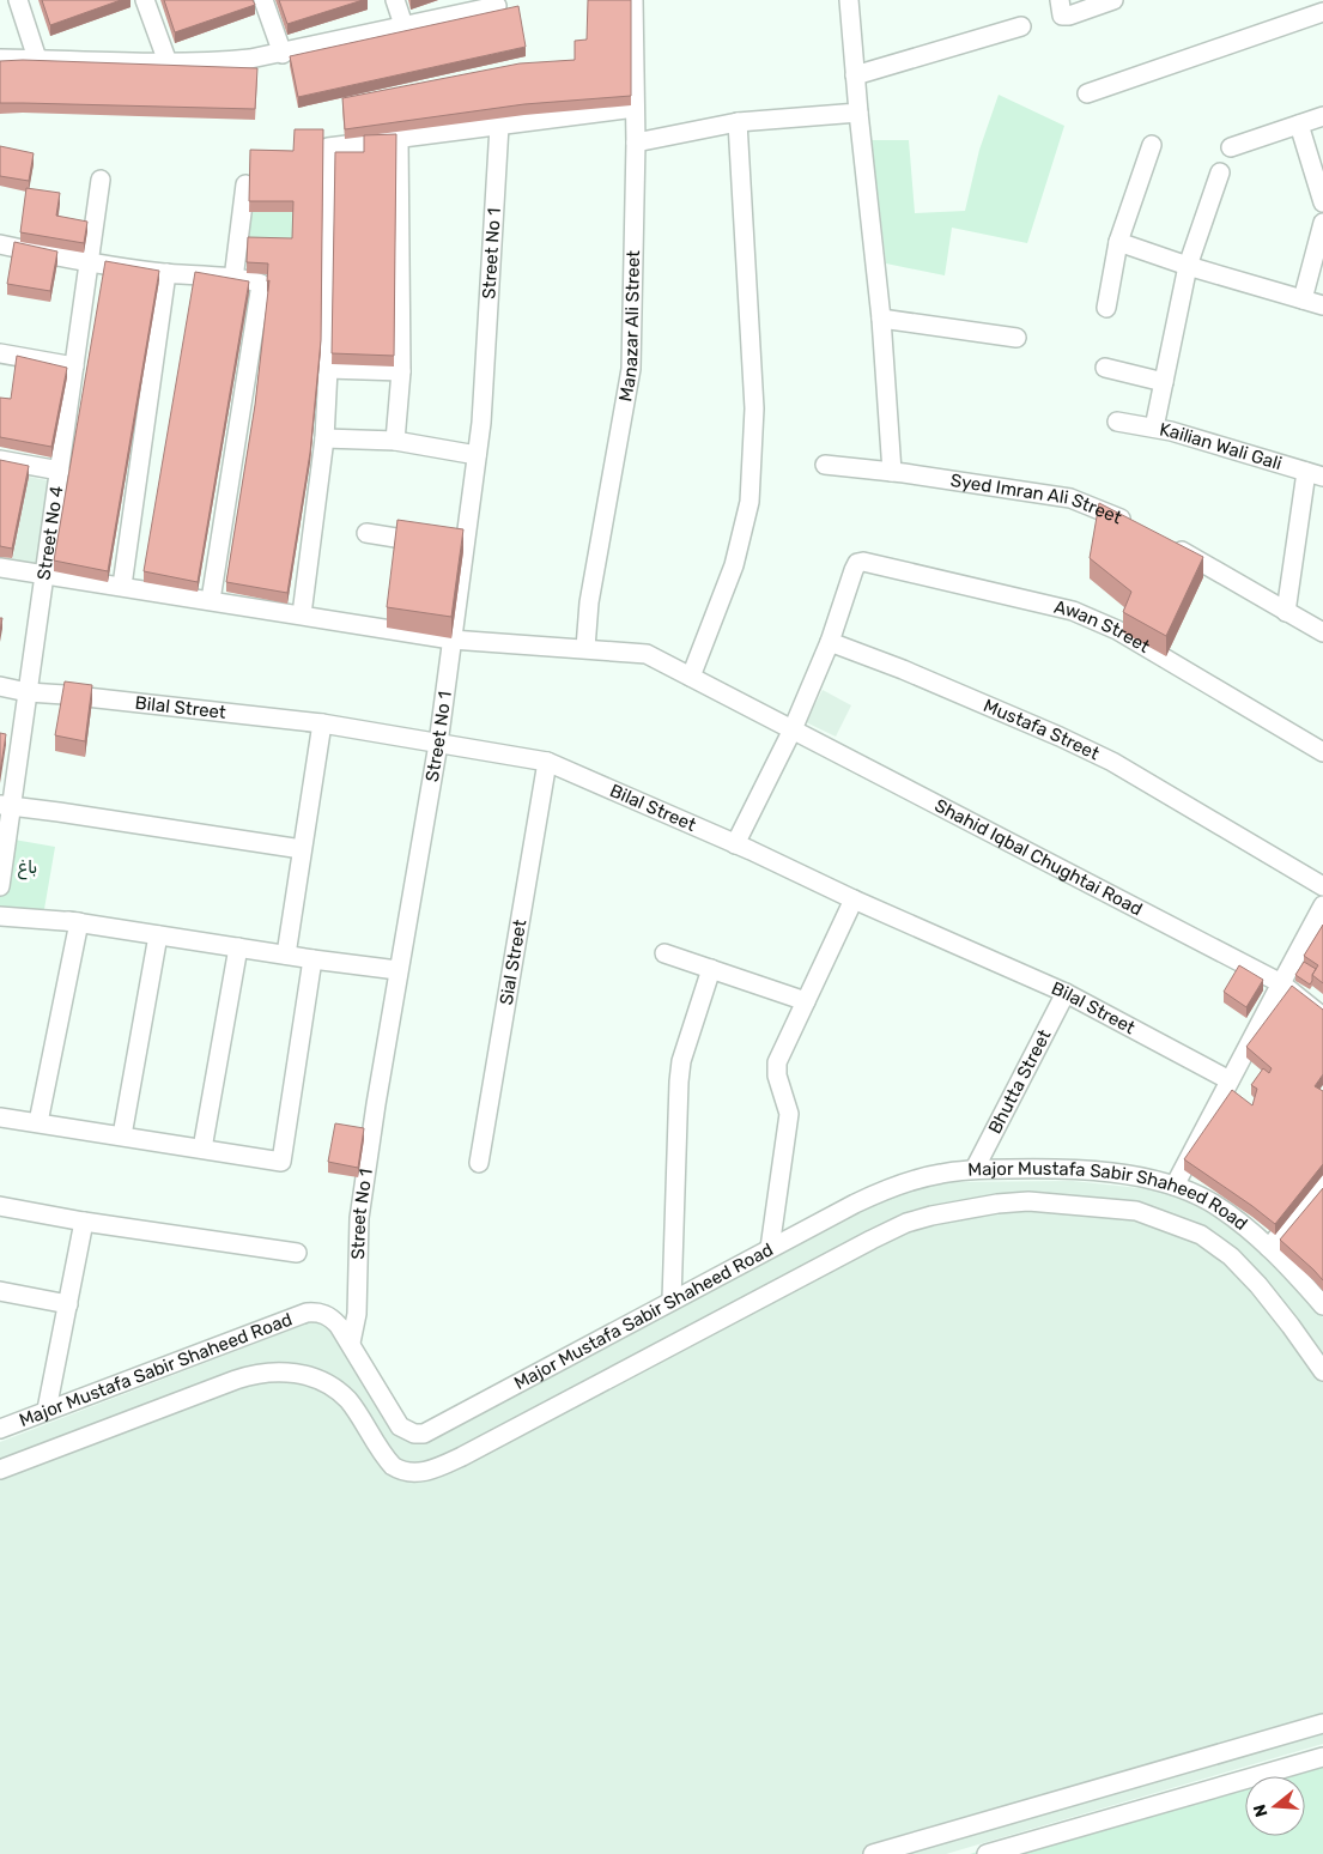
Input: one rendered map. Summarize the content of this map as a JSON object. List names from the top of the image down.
{
  "streets": {
    "street": [
      "Street No 1",
      "Manazar Ali Street",
      "Kailian Wali Gali",
      "Syed Imran Ali Street",
      "Street No 4",
      "Awan Street",
      "Bilal Street",
      "Mustafa Street",
      "Shahid Iqbal Chughtai Road",
      "Sial Street",
      "Bhutta Street",
      "Major Mustafa Sabir Shaheed Road"
    ]
  },
  "crossings": [
    ["Street No 1", "Bilal Street"],
    ["Street No 1", "Shahid Iqbal Chughtai Road"],
    ["Street No 1", "Major Mustafa Sabir Shaheed Road"],
    ["Manazar Ali Street", "Shahid Iqbal Chughtai Road"],
    ["Street No 4", "Bilal Street"],
    ["Street No 4", "Shahid Iqbal Chughtai Road"],
    ["Awan Street", "Mustafa Street"],
    ["Bilal Street", "Sial Street"],
    ["Bilal Street", "Bhutta Street"],
    ["Bhutta Street", "Major Mustafa Sabir Shaheed Road"]
  ],
  "parks": ["باغ"],
  "north": "left"
}
